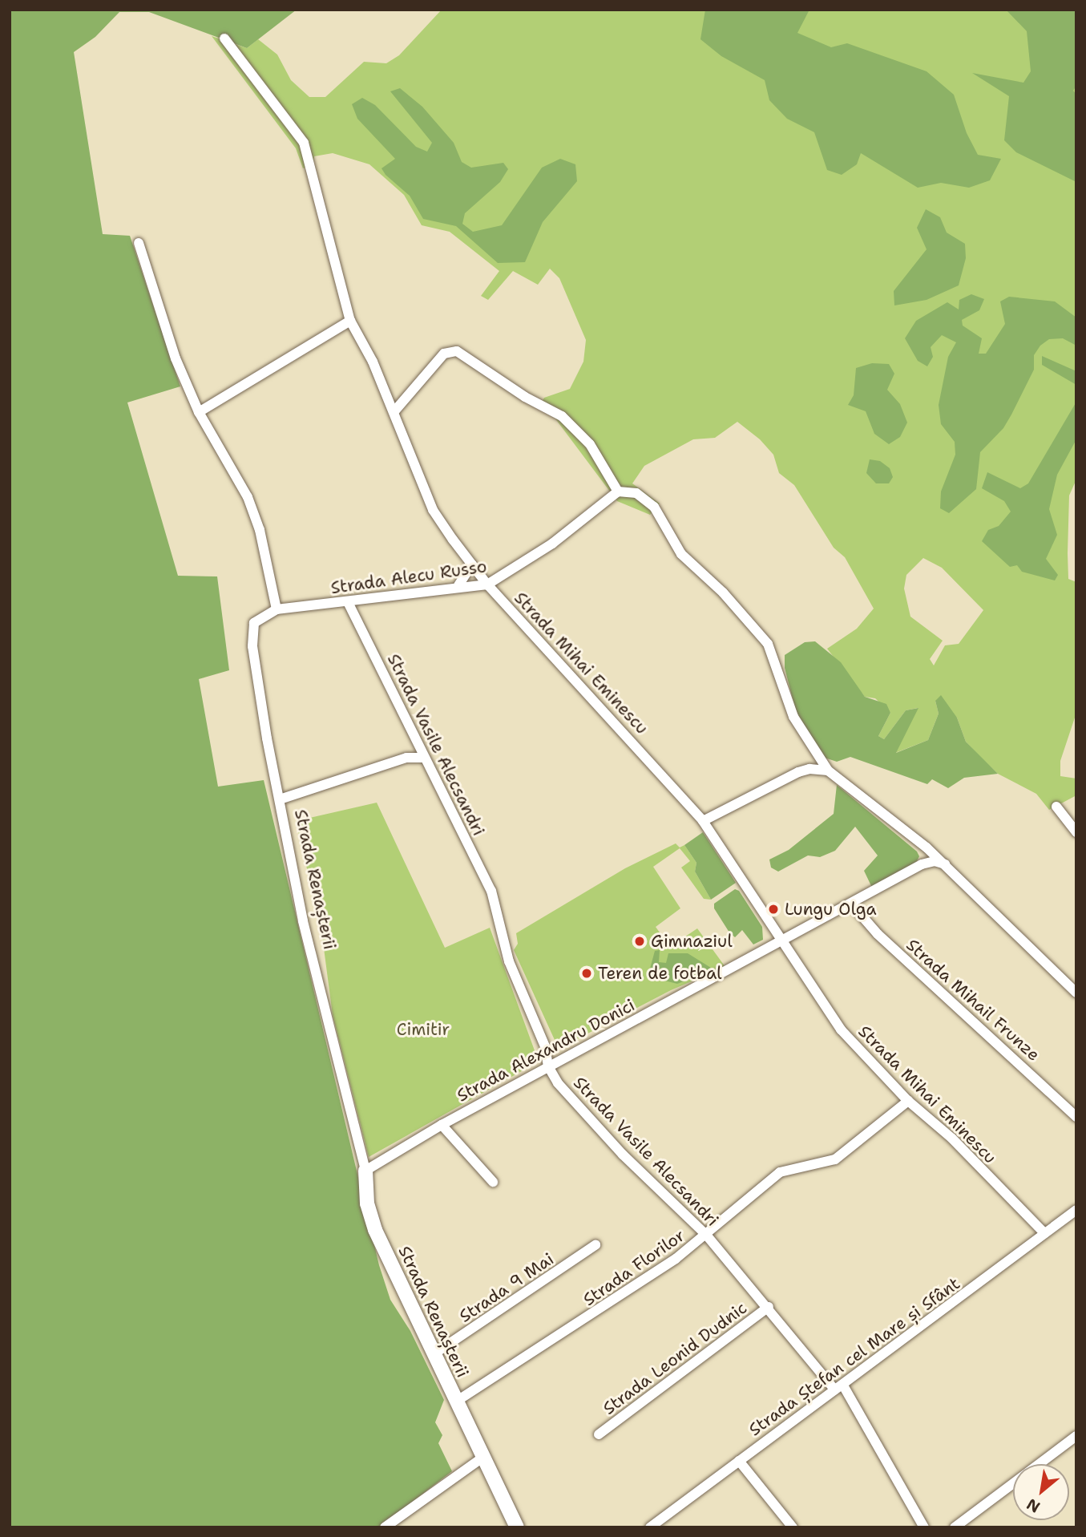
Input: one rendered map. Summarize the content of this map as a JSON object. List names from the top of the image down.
{
  "streets": {
    "street": [
      "Strada Alecu Russo",
      "Strada Mihai Eminescu",
      "Strada Vasile Alecsandri",
      "Strada Renașterii",
      "Strada Mihail Frunze",
      "Strada Alexandru Donici",
      "Strada Florilor",
      "Strada 9 Mai",
      "Strada Ștefan cel Mare și Sfânt",
      "Strada Leonid Dudnic"
    ]
  },
  "crossings": [
    ["Strada Alecu Russo", "Strada Mihai Eminescu"],
    ["Strada Alecu Russo", "Strada Vasile Alecsandri"],
    ["Strada Alecu Russo", "Strada Renașterii"],
    ["Strada Mihai Eminescu", "Strada Alexandru Donici"],
    ["Strada Mihai Eminescu", "Strada Florilor"],
    ["Strada Mihai Eminescu", "Strada Ștefan cel Mare și Sfânt"],
    ["Strada Vasile Alecsandri", "Strada Alexandru Donici"],
    ["Strada Vasile Alecsandri", "Strada Florilor"],
    ["Strada Vasile Alecsandri", "Strada Ștefan cel Mare și Sfânt"],
    ["Strada Vasile Alecsandri", "Strada Leonid Dudnic"],
    ["Strada Renașterii", "Strada Alexandru Donici"],
    ["Strada Renașterii", "Strada Florilor"],
    ["Strada Renașterii", "Strada 9 Mai"],
    ["Strada Mihail Frunze", "Strada Alexandru Donici"]
  ],
  "parks": ["Cimitir"],
  "places": ["Lungu Olga", "Gimnaziul", "Teren de fotbal"],
  "north": "bottom left"
}
